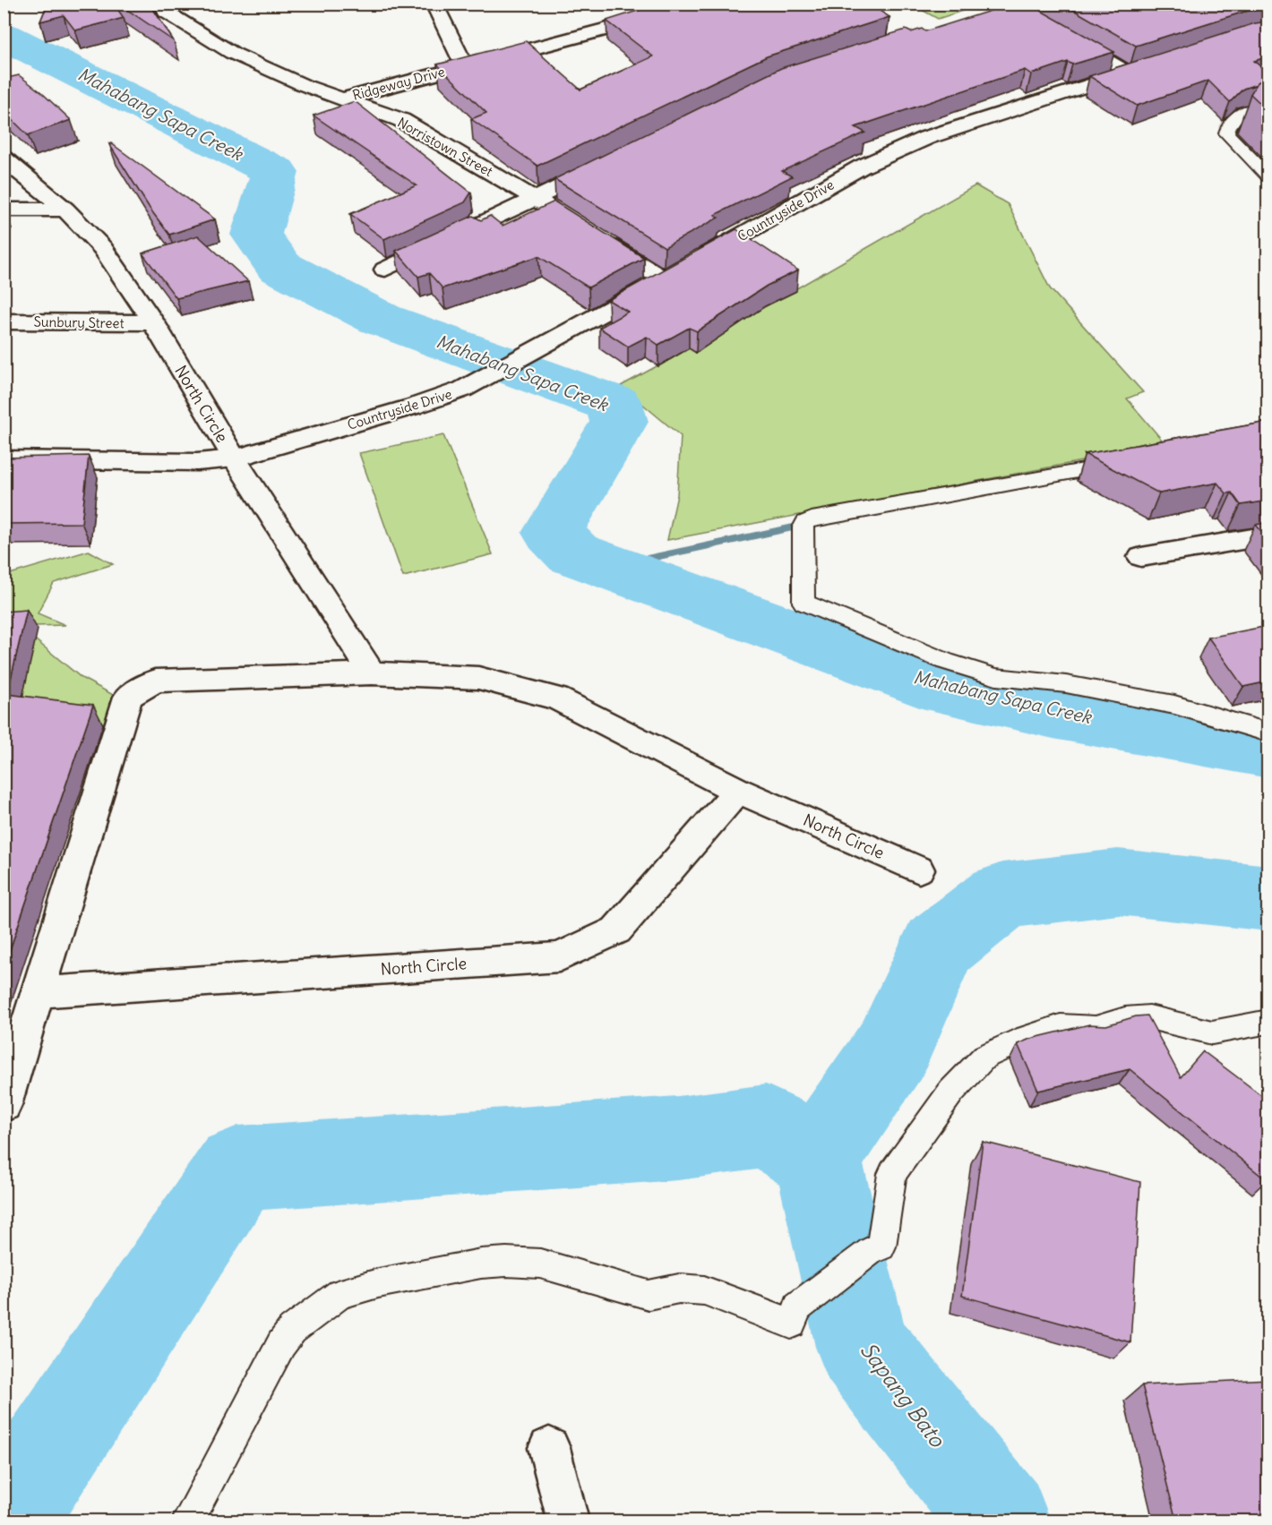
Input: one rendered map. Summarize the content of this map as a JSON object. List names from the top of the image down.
{
  "streets": {
    "street": [
      "Ridgeway Drive",
      "Norristown Street",
      "Countryside Drive",
      "Sunbury Street",
      "North Circle"
    ]
  },
  "crossings": [
    ["Ridgeway Drive", "Norristown Street"],
    ["Countryside Drive", "North Circle"],
    ["Sunbury Street", "North Circle"]
  ],
  "water": ["Mahabang Sapa Creek", "Sapang Bato"]
}
